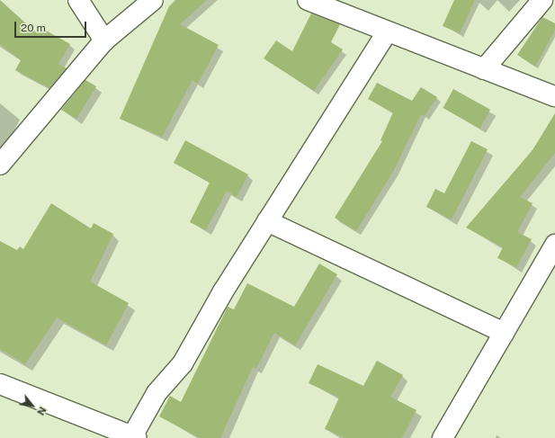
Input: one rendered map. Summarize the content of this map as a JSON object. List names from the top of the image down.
{
  "scale_bar": "20 m",
  "north": "bottom right"
}
